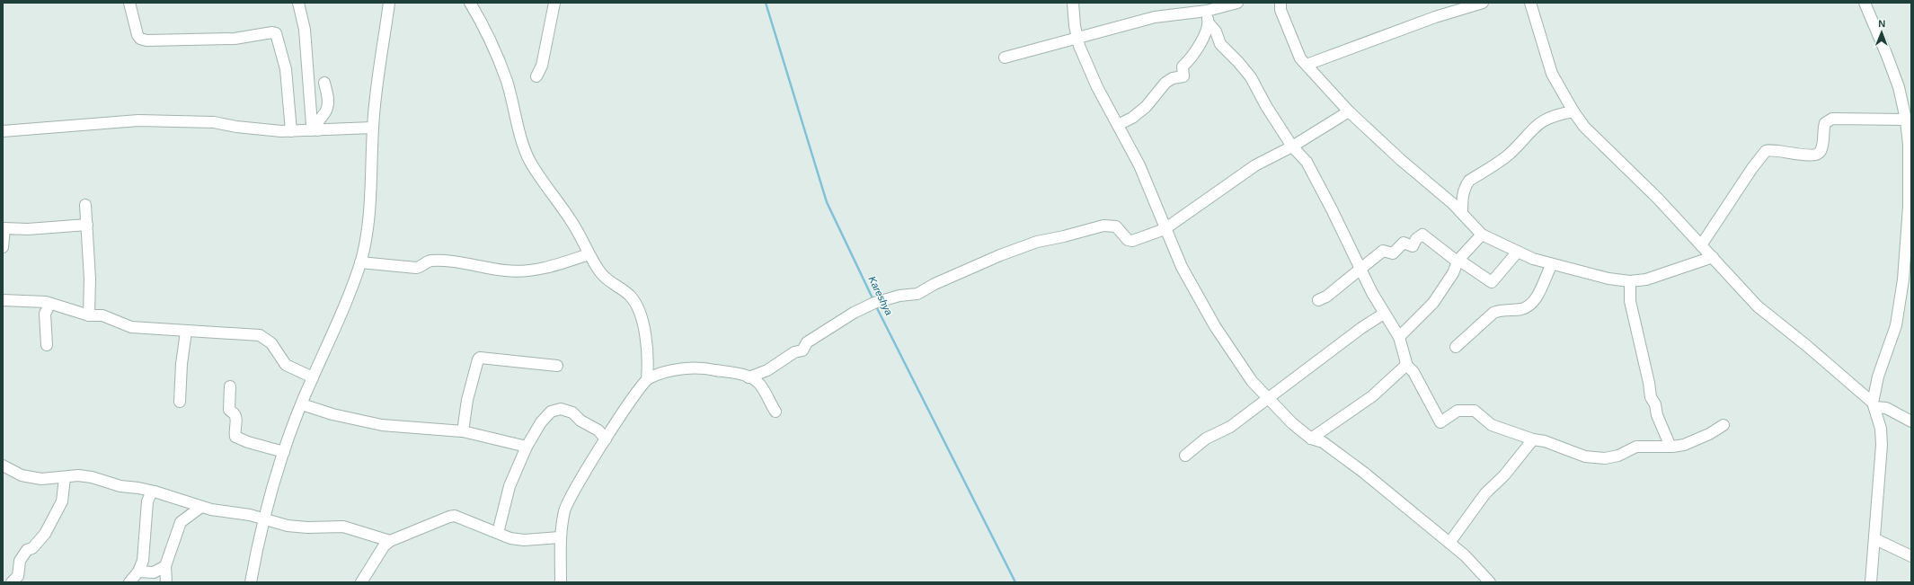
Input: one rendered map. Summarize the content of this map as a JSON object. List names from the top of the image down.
{
  "water": ["Kareshya"],
  "north": "top"
}
